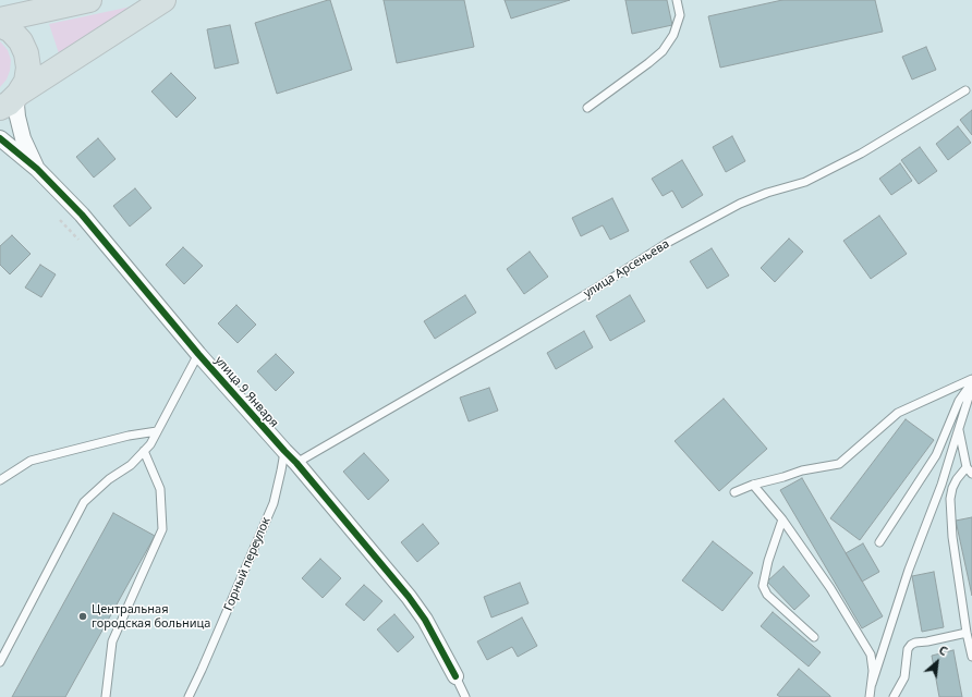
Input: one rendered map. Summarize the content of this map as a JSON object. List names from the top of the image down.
{
  "streets": {
    "street": ["улица 9 Января"],
    "lane": ["улица Арсеньева", "Горный переулок"]
  },
  "crossings": [
    ["улица Арсеньева", "улица 9 Января"],
    ["улица 9 Января", "Горный переулок"]
  ],
  "places": ["Центральная городская больница"],
  "north": "top right"
}
